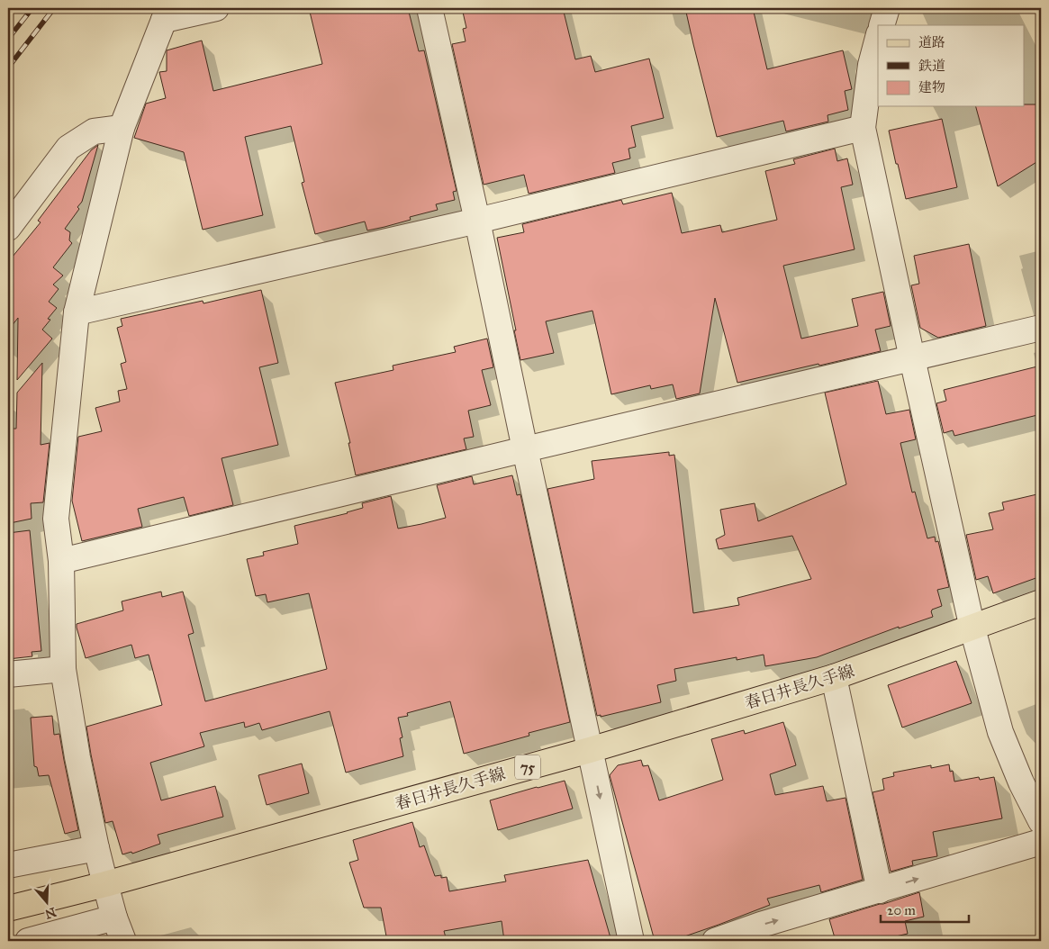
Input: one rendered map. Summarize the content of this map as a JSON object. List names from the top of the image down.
{
  "streets": {
    "main road": ["春日井長久手線", "75"]
  },
  "legend": ["道路", "鉄道", "建物"],
  "scale_bar": "20 m",
  "north": "bottom"
}
